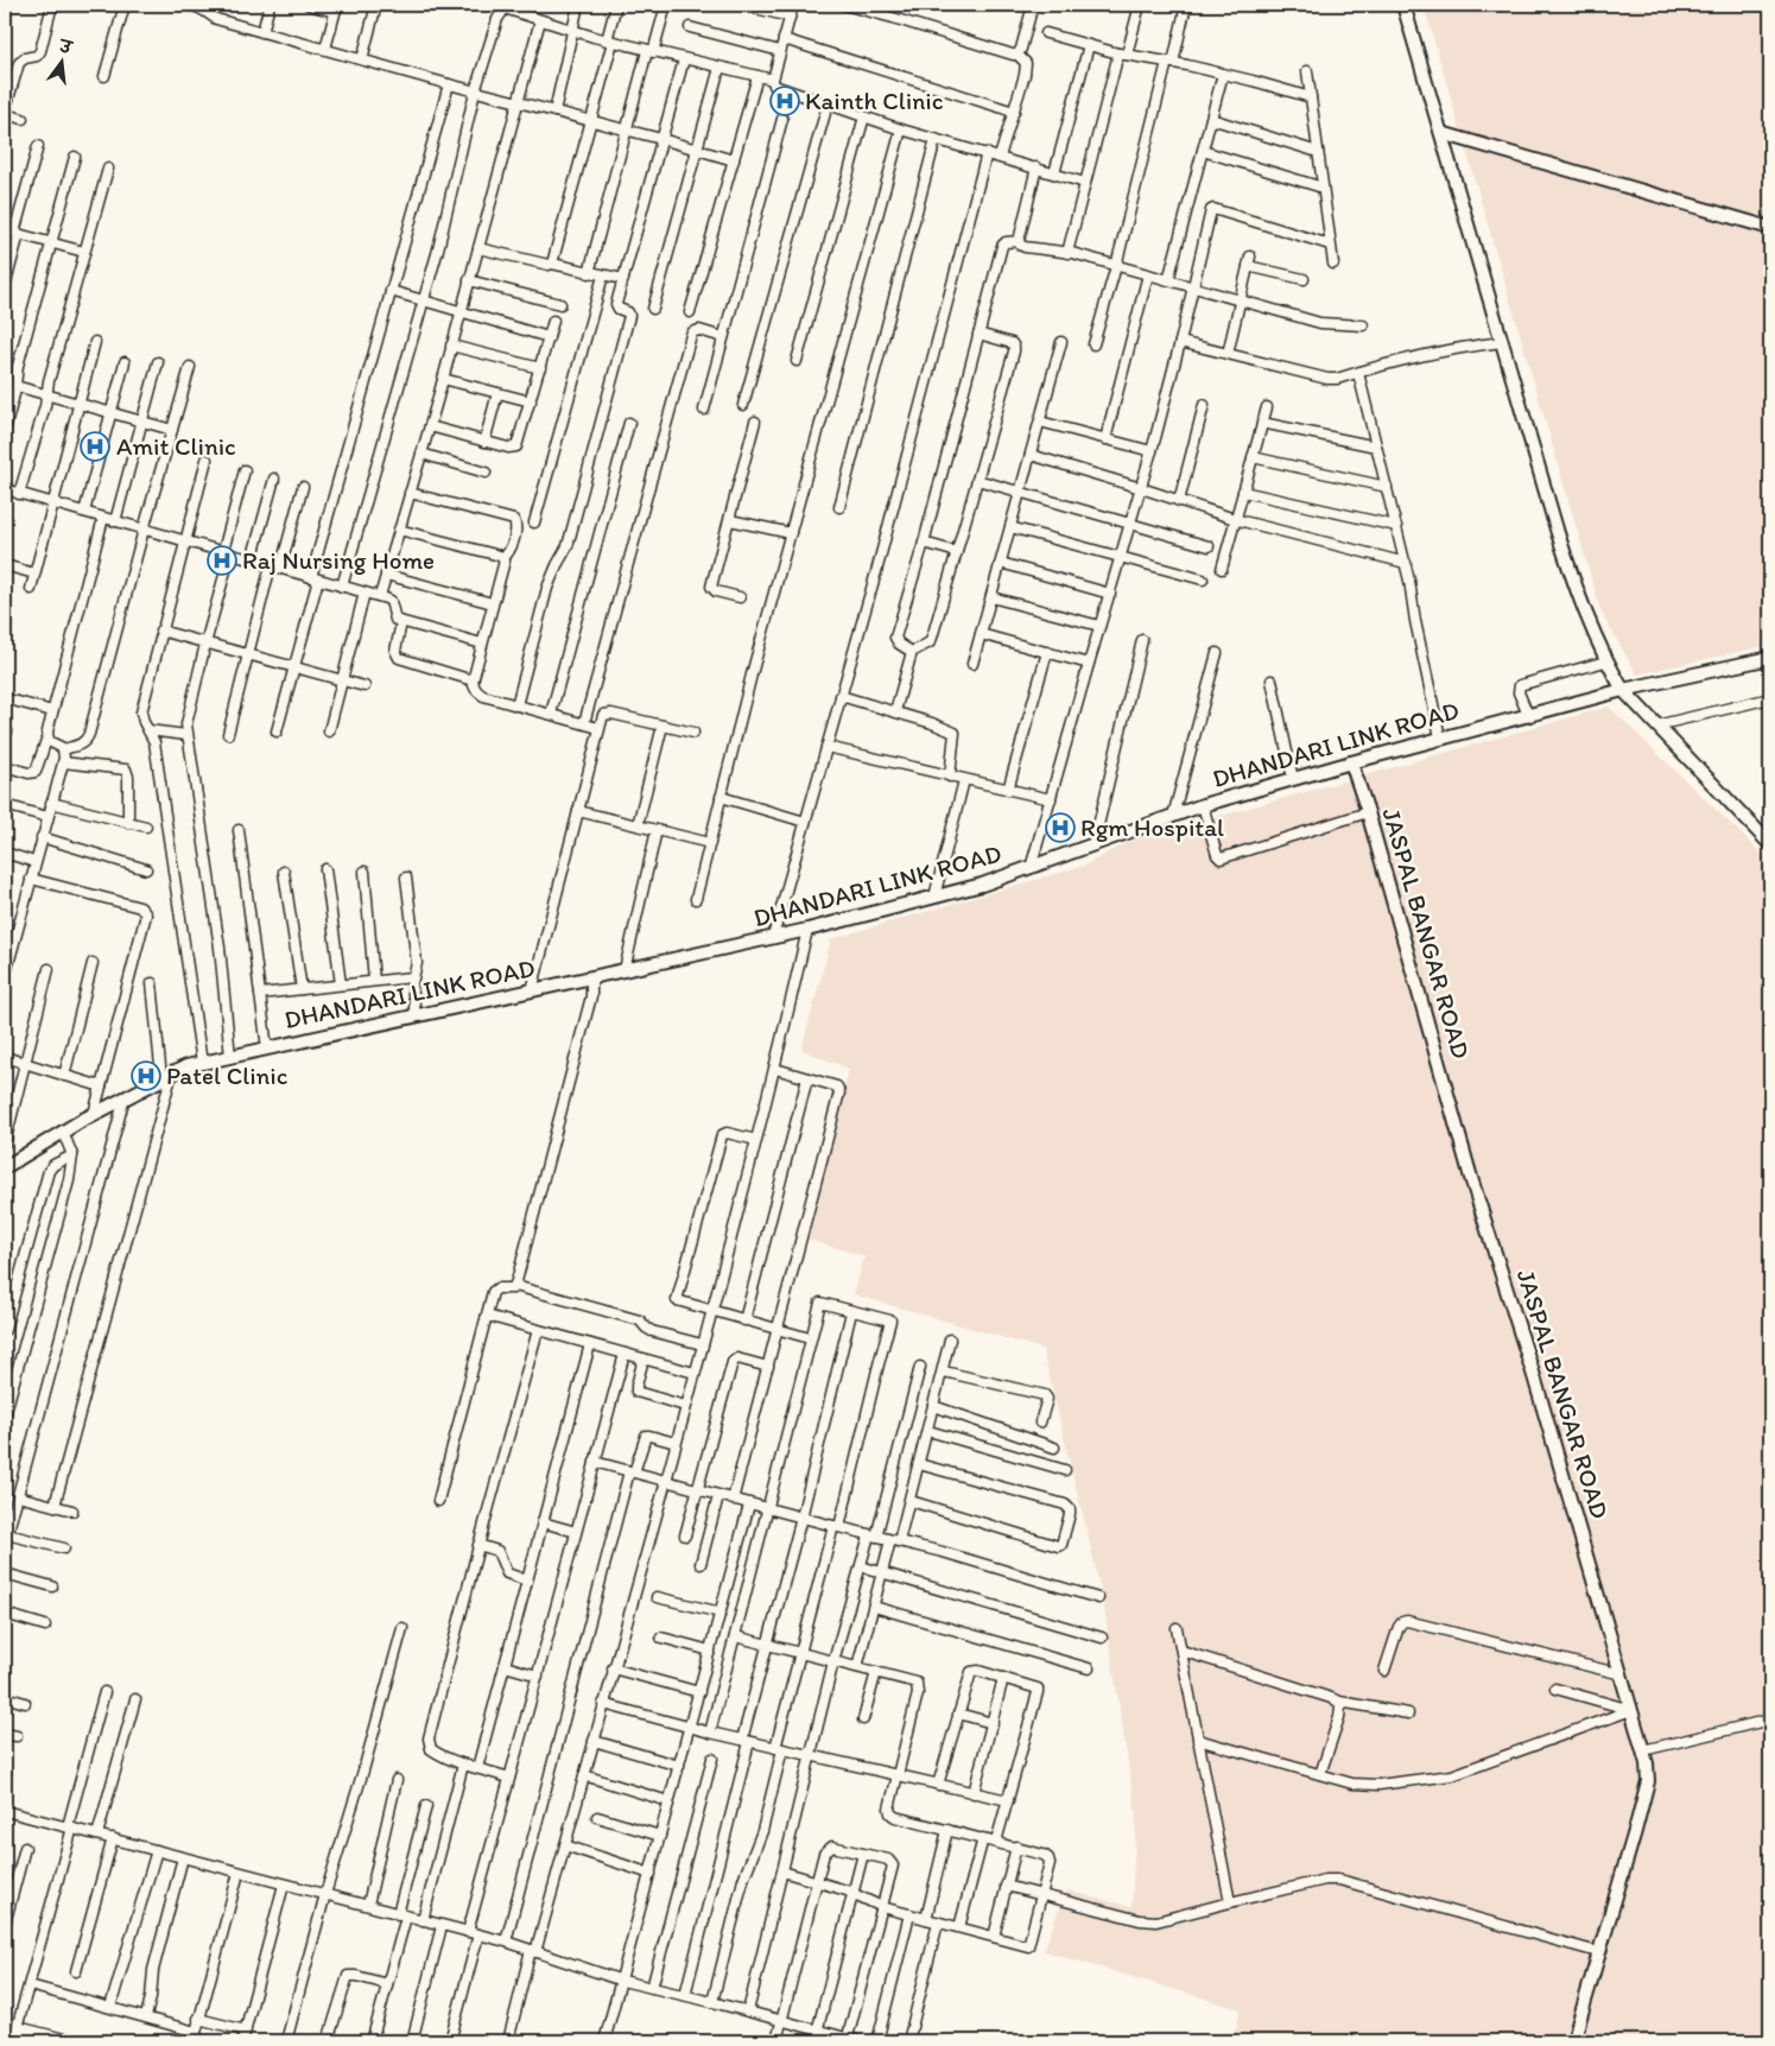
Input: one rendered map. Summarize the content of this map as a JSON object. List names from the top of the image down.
{
  "streets": {
    "street": ["DHANDARI LINK ROAD", "JASPAL BANGAR ROAD"]
  },
  "crossings": [
    ["DHANDARI LINK ROAD", "JASPAL BANGAR ROAD"]
  ],
  "places": {
    "hospital": [
      "Kainth Clinic",
      "Amit Clinic",
      "Raj Nursing Home",
      "Rgm Hospital",
      "Patel Clinic"
    ]
  },
  "north": "top"
}
